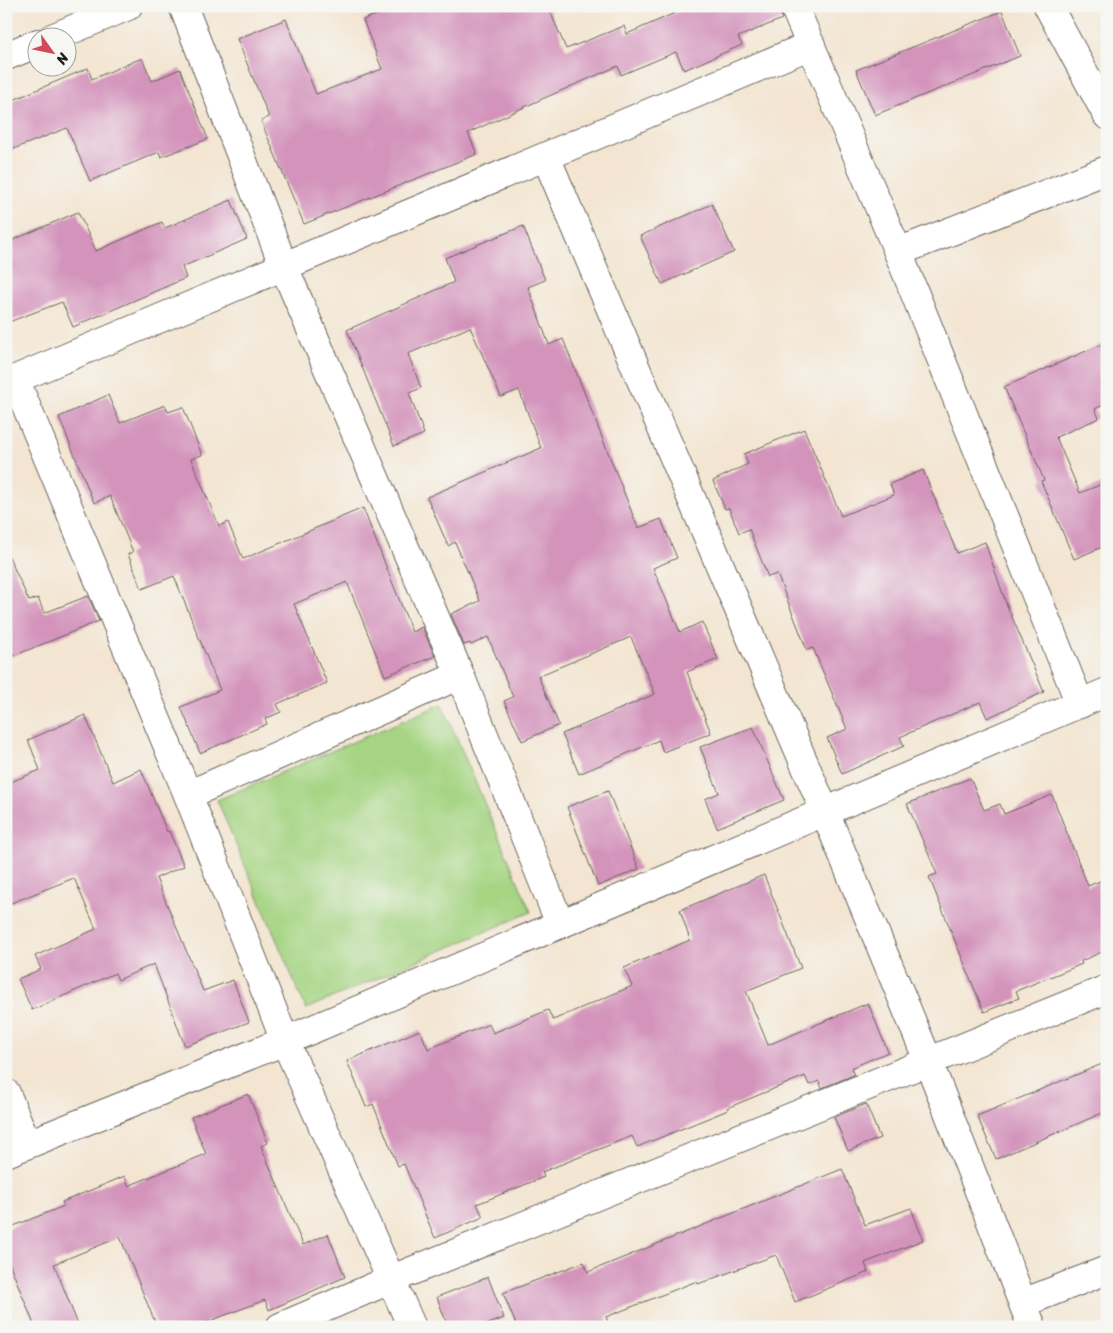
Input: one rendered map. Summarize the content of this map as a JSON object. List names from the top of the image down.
{
  "north": "bottom right"
}
